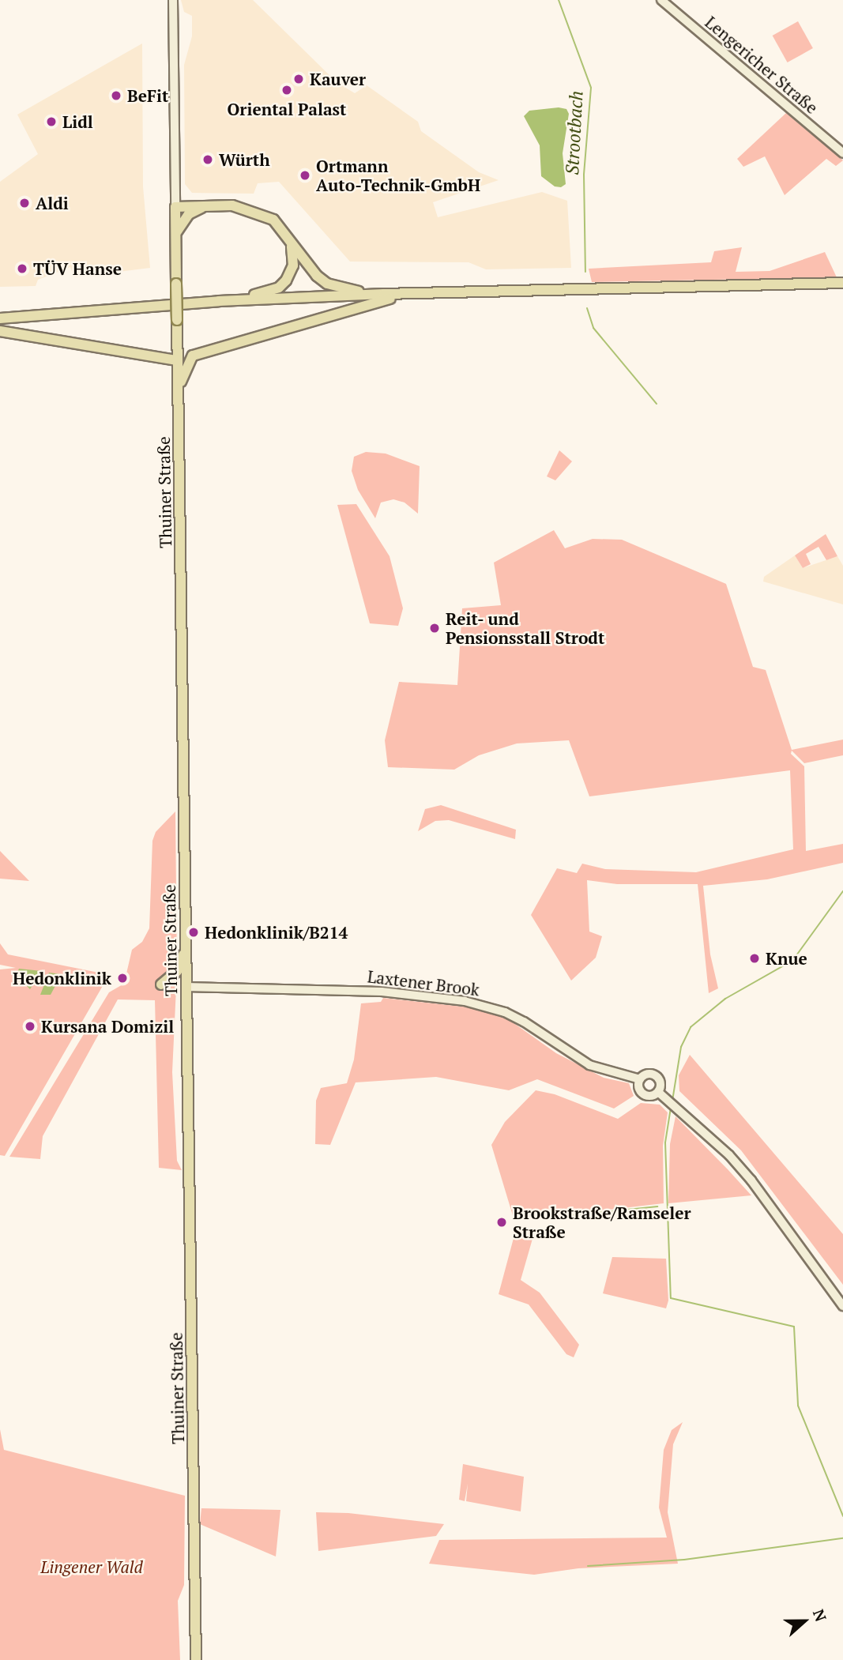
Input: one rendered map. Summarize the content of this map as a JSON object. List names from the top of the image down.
{
  "streets": {
    "main road": ["Thuiner Straße"],
    "street": ["Lengericher Straße", "Laxtener Brook"]
  },
  "crossings": [
    ["Thuiner Straße", "Laxtener Brook"]
  ],
  "water": ["Strootbach"],
  "parks": ["Lingener Wald"],
  "places": [
    "Kauver",
    "Oriental Palast",
    "BeFit",
    "Lidl",
    "Würth",
    "Ortmann Auto-Technik-GmbH",
    "Aldi",
    "TÜV Hanse",
    "Reit- und Pensionsstall Strodt",
    "Hedonklinik/B214",
    "Knue",
    "Hedonklinik",
    "Kursana Domizil",
    "Brookstraße/Ramseler Straße"
  ],
  "north": "right"
}
